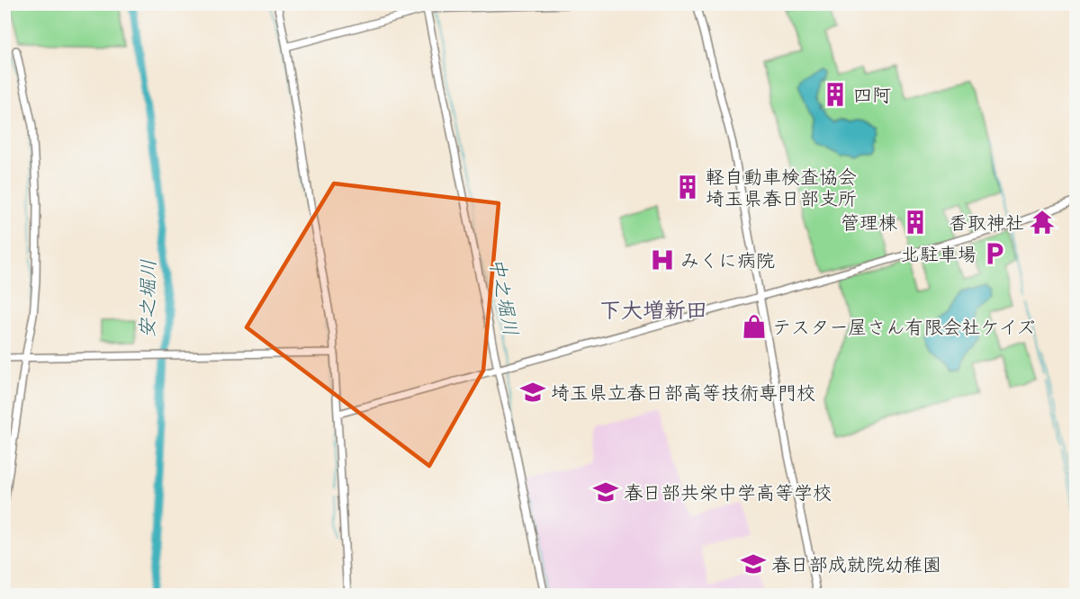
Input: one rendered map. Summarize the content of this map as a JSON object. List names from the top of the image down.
{
  "districts": ["下大増新田"],
  "water": ["中之堀川", "安之堀川"],
  "places": {
    "building": ["四阿", "軽自動車検査協会 埼玉県春日部支所", "管理棟"],
    "temple": ["香取神社"],
    "parking": ["北駐車場"],
    "hospital": ["みくに病院"],
    "shop": ["テスター屋さん有限会社ケイズ"],
    "school or university": ["埼玉県立春日部高等技術専門校", "春日部共栄中学高等学校", "春日部成就院幼稚園"]
  }
}
